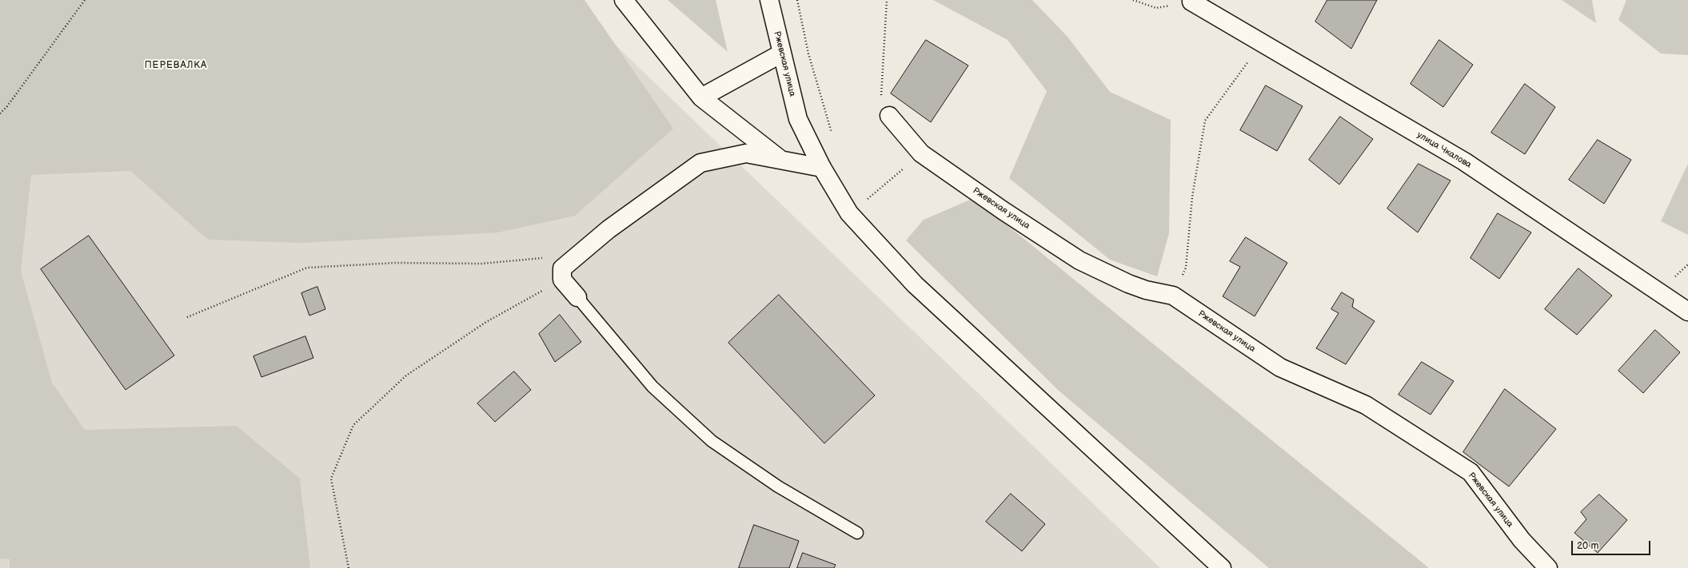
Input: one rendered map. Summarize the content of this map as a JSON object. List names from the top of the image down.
{
  "streets": {
    "street": ["Ржевская улица", "улица Чкалова"]
  },
  "districts": ["ПЕРЕВАЛКА"],
  "scale_bar": "20 m"
}
